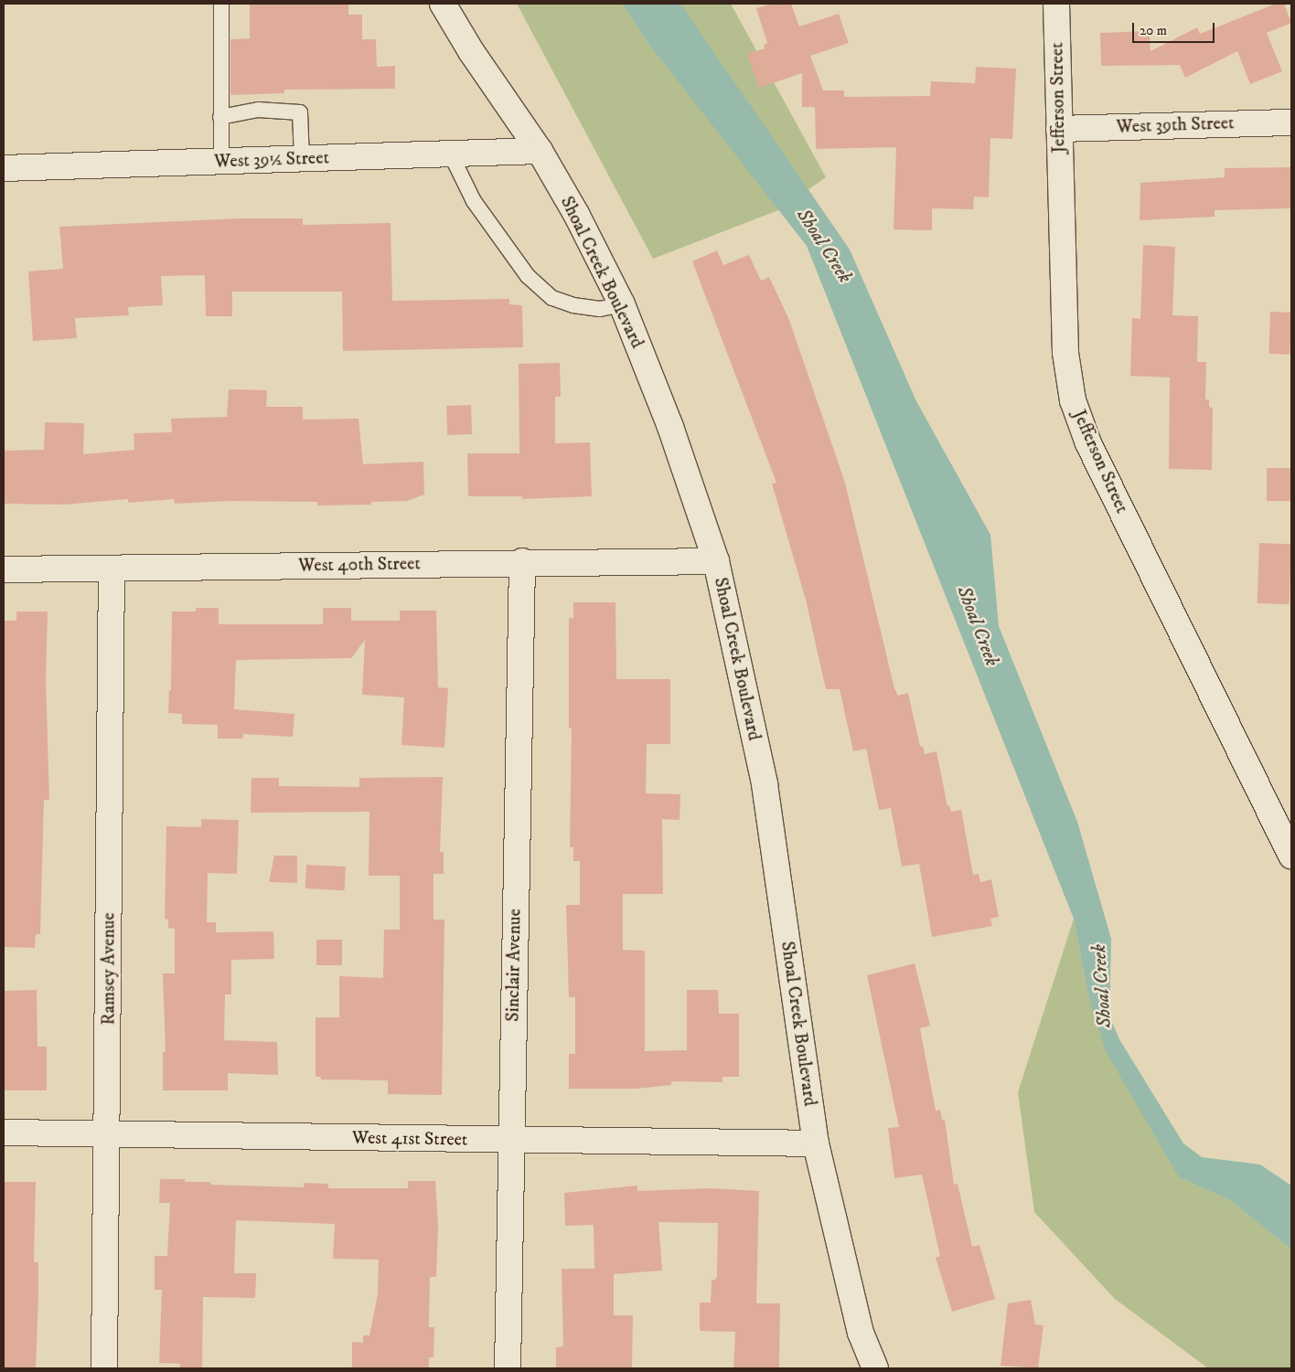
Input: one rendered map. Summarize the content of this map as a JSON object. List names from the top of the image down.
{
  "streets": {
    "street": [
      "Jefferson Street",
      "West 39th Street",
      "West 39½ Street",
      "Shoal Creek Boulevard",
      "West 40th Street",
      "Sinclair Avenue",
      "Ramsey Avenue",
      "West 41st Street"
    ]
  },
  "crossings": [
    ["Jefferson Street", "West 39th Street"],
    ["West 39½ Street", "Shoal Creek Boulevard"],
    ["Shoal Creek Boulevard", "West 40th Street"],
    ["Shoal Creek Boulevard", "West 41st Street"],
    ["West 40th Street", "Sinclair Avenue"],
    ["West 40th Street", "Ramsey Avenue"],
    ["Sinclair Avenue", "West 41st Street"],
    ["Ramsey Avenue", "West 41st Street"]
  ],
  "water": ["Shoal Creek"],
  "scale_bar": "20 m"
}
